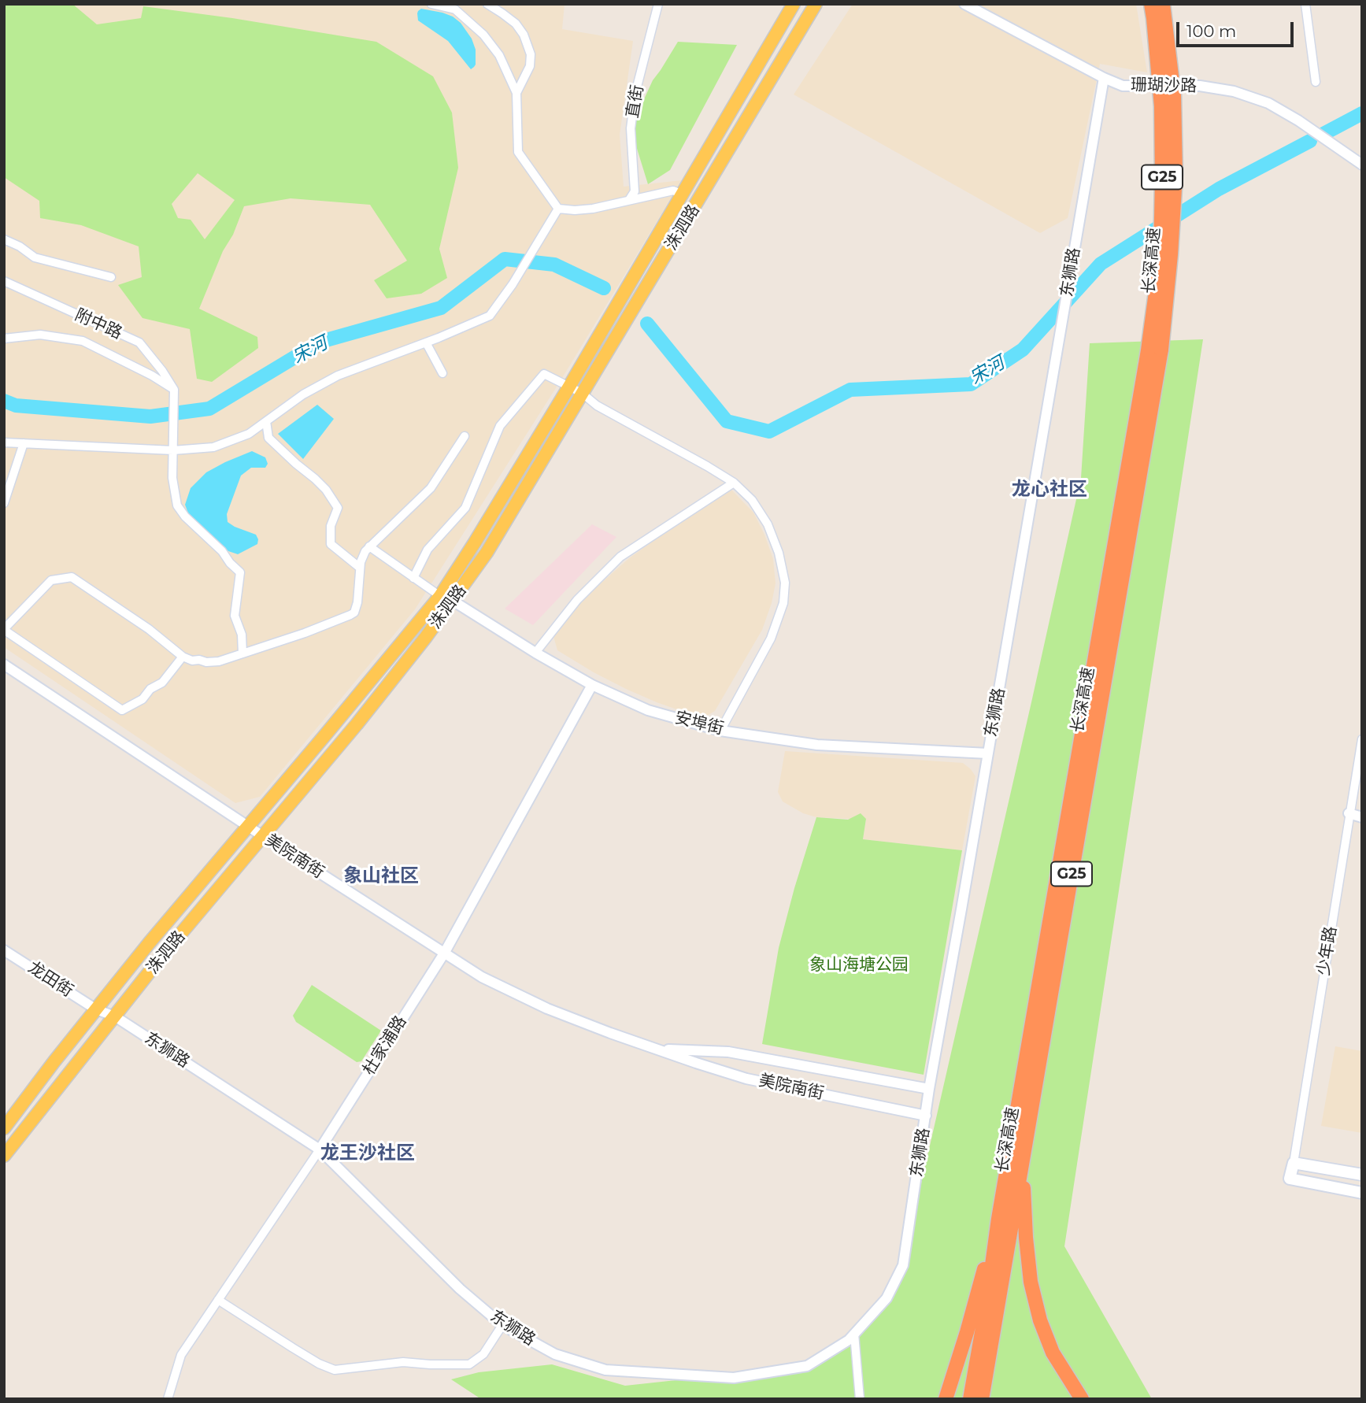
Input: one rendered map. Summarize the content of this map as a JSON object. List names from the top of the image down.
{
  "streets": {
    "highway": ["G25", "长深高速"],
    "main road": ["洙泗路"],
    "street": [
      "珊瑚沙路",
      "直街",
      "东狮路",
      "附中路",
      "安埠街",
      "美院南街",
      "少年路",
      "龙田街",
      "杜家浦路"
    ]
  },
  "crossings": [
    ["珊瑚沙路", "东狮路"],
    ["洙泗路", "东狮路"],
    ["洙泗路", "安埠街"],
    ["洙泗路", "美院南街"],
    ["洙泗路", "龙田街"],
    ["东狮路", "安埠街"],
    ["东狮路", "美院南街"],
    ["东狮路", "龙田街"],
    ["东狮路", "杜家浦路"],
    ["安埠街", "杜家浦路"],
    ["美院南街", "杜家浦路"]
  ],
  "districts": ["龙心社区", "象山社区", "龙王沙社区"],
  "water": ["宋河"],
  "parks": ["象山海塘公园"],
  "scale_bar": "100 m"
}
